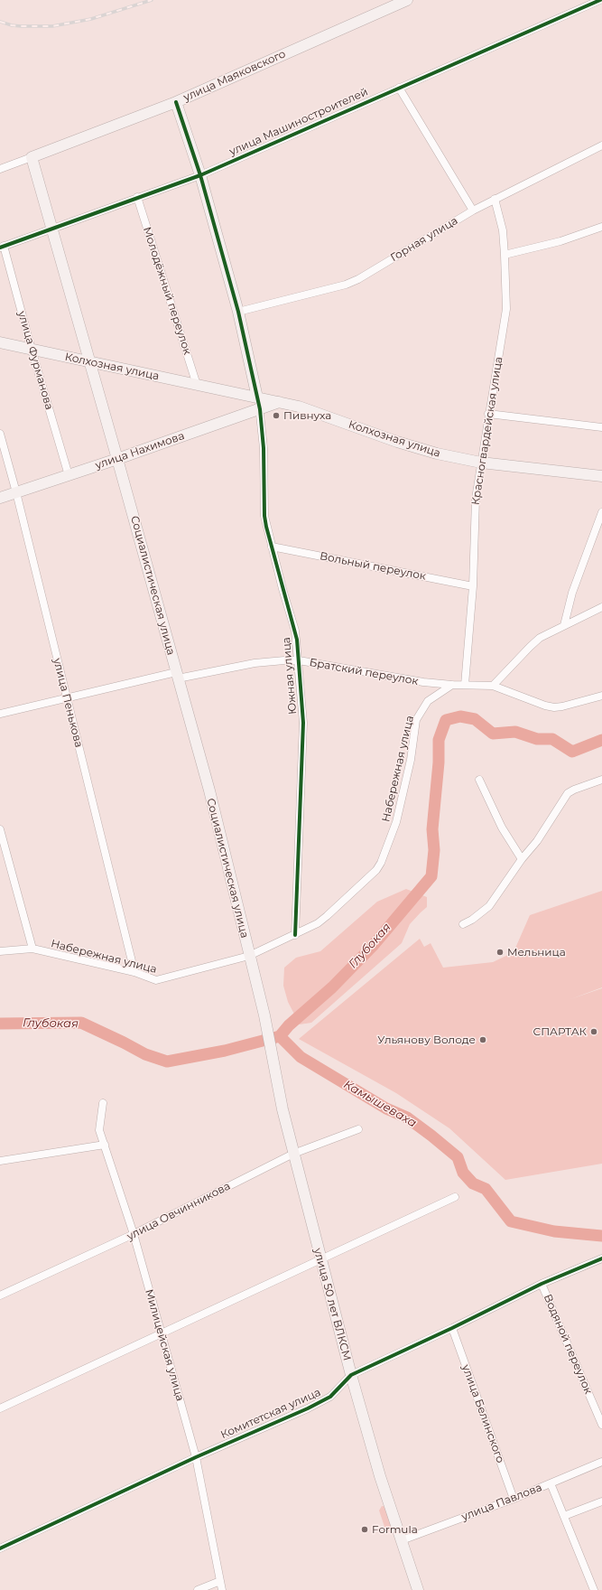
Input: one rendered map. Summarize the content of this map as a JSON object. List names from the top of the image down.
{
  "streets": {
    "main road": [
      "улица Маяковского",
      "Колхозная улица",
      "улица Нахимова",
      "Социалистическая улица",
      "улица 50 лет ВЛКСМ"
    ],
    "street": [
      "улица Машиностроителей",
      "Горная улица",
      "Молодёжный переулок",
      "улица Фурманова",
      "Красногвардейская улица",
      "Вольный переулок",
      "Братский переулок",
      "Южная улица",
      "улица Пенькова",
      "Набережная улица",
      "улица Овчинникова",
      "Водяной переулок",
      "Милицейская улица",
      "Комитетская улица",
      "улица Белинского",
      "улица Павлова"
    ]
  },
  "crossings": [
    ["улица Маяковского", "Социалистическая улица"],
    ["улица Машиностроителей", "Молодёжный переулок"],
    ["улица Машиностроителей", "улица Фурманова"],
    ["улица Машиностроителей", "Социалистическая улица"],
    ["Горная улица", "Красногвардейская улица"],
    ["Молодёжный переулок", "Колхозная улица"],
    ["улица Фурманова", "Колхозная улица"],
    ["улица Фурманова", "улица Нахимова"],
    ["Колхозная улица", "Красногвардейская улица"],
    ["Колхозная улица", "улица Нахимова"],
    ["Колхозная улица", "Социалистическая улица"],
    ["Колхозная улица", "Южная улица"],
    ["Красногвардейская улица", "Вольный переулок"],
    ["Красногвардейская улица", "Братский переулок"],
    ["улица Нахимова", "Социалистическая улица"],
    ["улица Нахимова", "Южная улица"],
    ["улица Нахимова", "улица Пенькова"],
    ["Вольный переулок", "Южная улица"],
    ["Социалистическая улица", "Братский переулок"],
    ["Социалистическая улица", "Набережная улица"],
    ["Социалистическая улица", "улица 50 лет ВЛКСМ"],
    ["Братский переулок", "Южная улица"],
    ["Братский переулок", "улица Пенькова"],
    ["Братский переулок", "Набережная улица"],
    ["Южная улица", "Набережная улица"],
    ["улица Пенькова", "Набережная улица"],
    ["улица Овчинникова", "улица 50 лет ВЛКСМ"],
    ["улица Овчинникова", "Милицейская улица"],
    ["улица 50 лет ВЛКСМ", "Комитетская улица"],
    ["улица 50 лет ВЛКСМ", "улица Павлова"],
    ["Водяной переулок", "Комитетская улица"],
    ["Милицейская улица", "Комитетская улица"],
    ["Комитетская улица", "улица Белинского"],
    ["улица Белинского", "улица Павлова"]
  ],
  "water": ["Глубокая", "Камышеваха"],
  "places": [
    "Пивнуха",
    "Мельница",
    "СПАРТАК",
    "Ульянову Володе",
    "Formula"
  ]
}
